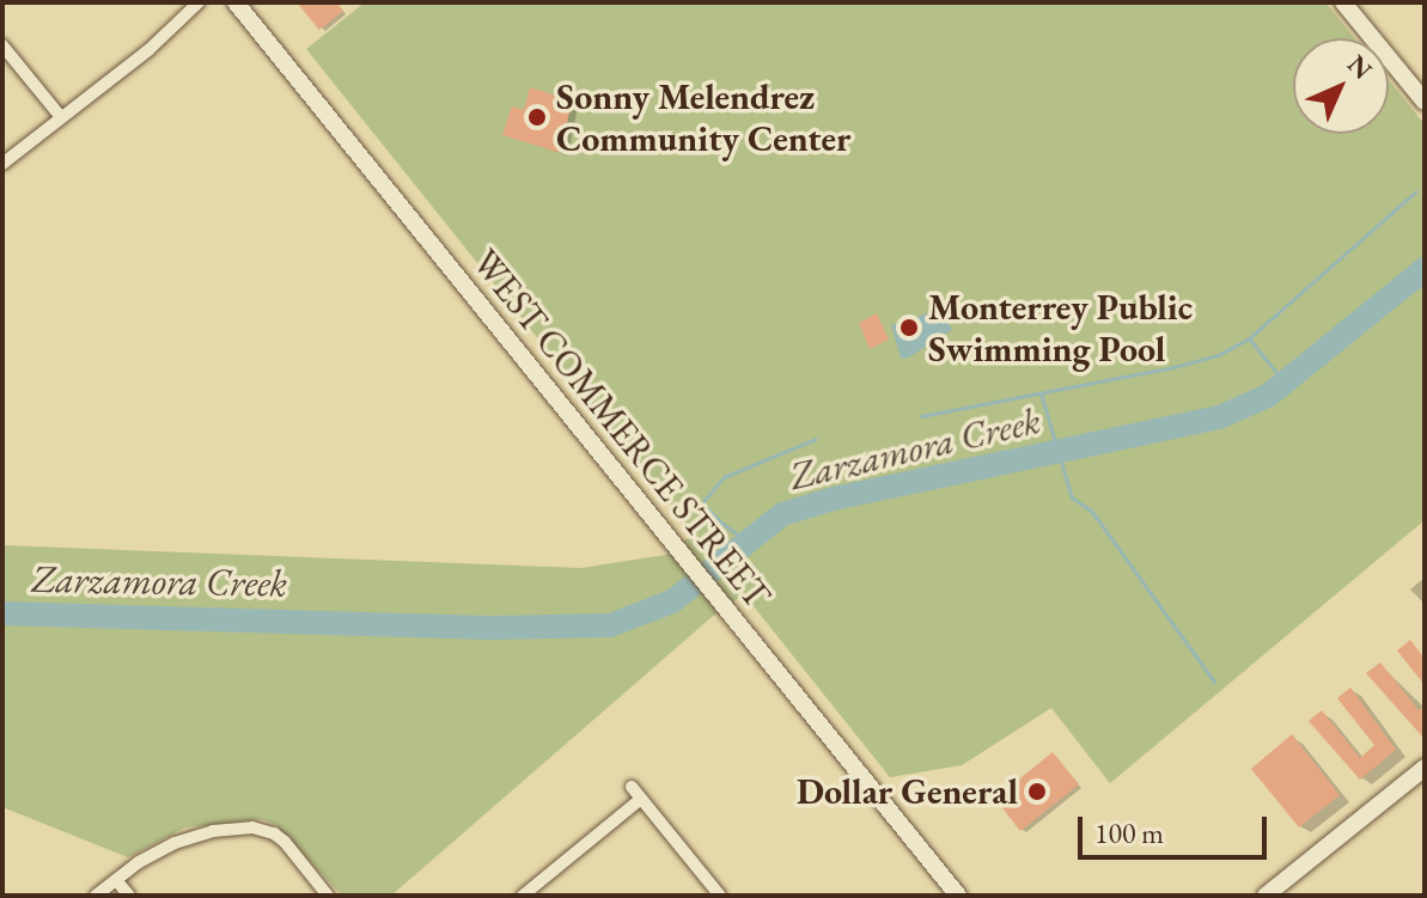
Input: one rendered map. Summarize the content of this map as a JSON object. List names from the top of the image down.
{
  "streets": {
    "main road": ["WEST COMMERCE STREET"]
  },
  "water": ["Zarzamora Creek"],
  "places": ["Sonny Melendrez Community Center", "Monterrey Public Swimming Pool", "Dollar General"],
  "scale_bar": "100 m",
  "north": "top right"
}
